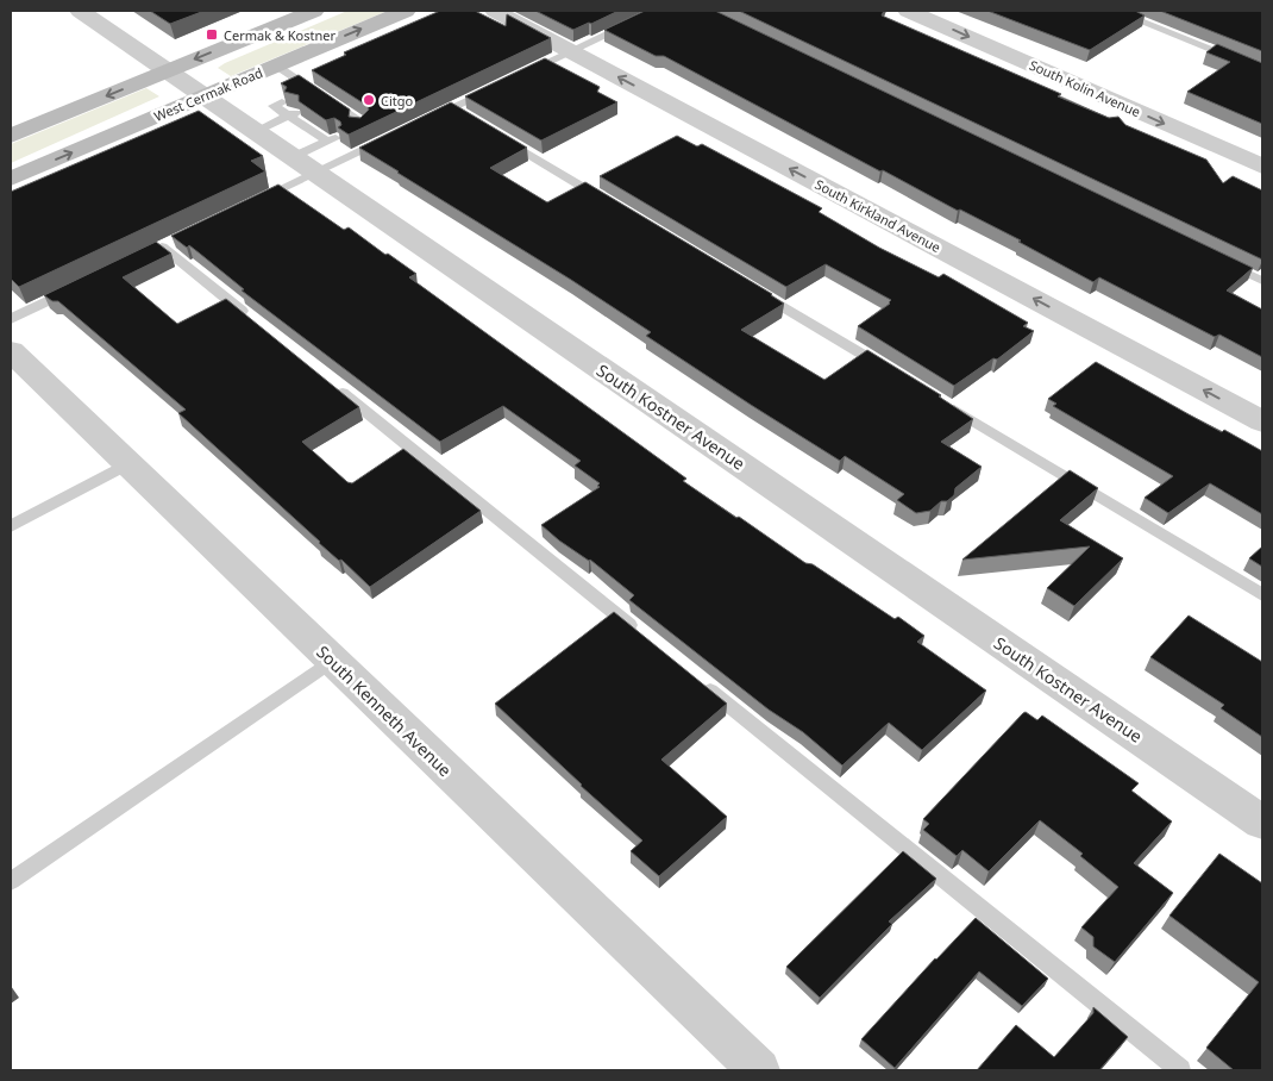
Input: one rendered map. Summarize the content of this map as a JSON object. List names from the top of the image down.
{
  "streets": {
    "main road": ["West Cermak Road"],
    "street": [
      "South Kolin Avenue",
      "South Kirkland Avenue",
      "South Kostner Avenue",
      "South Kenneth Avenue"
    ]
  },
  "crossings": [
    ["West Cermak Road", "South Kostner Avenue"]
  ],
  "one_way": ["South Kolin Avenue", "South Kirkland Avenue"],
  "places": {
    "transit": ["Cermak & Kostner"],
    "other": ["Citgo"]
  }
}
